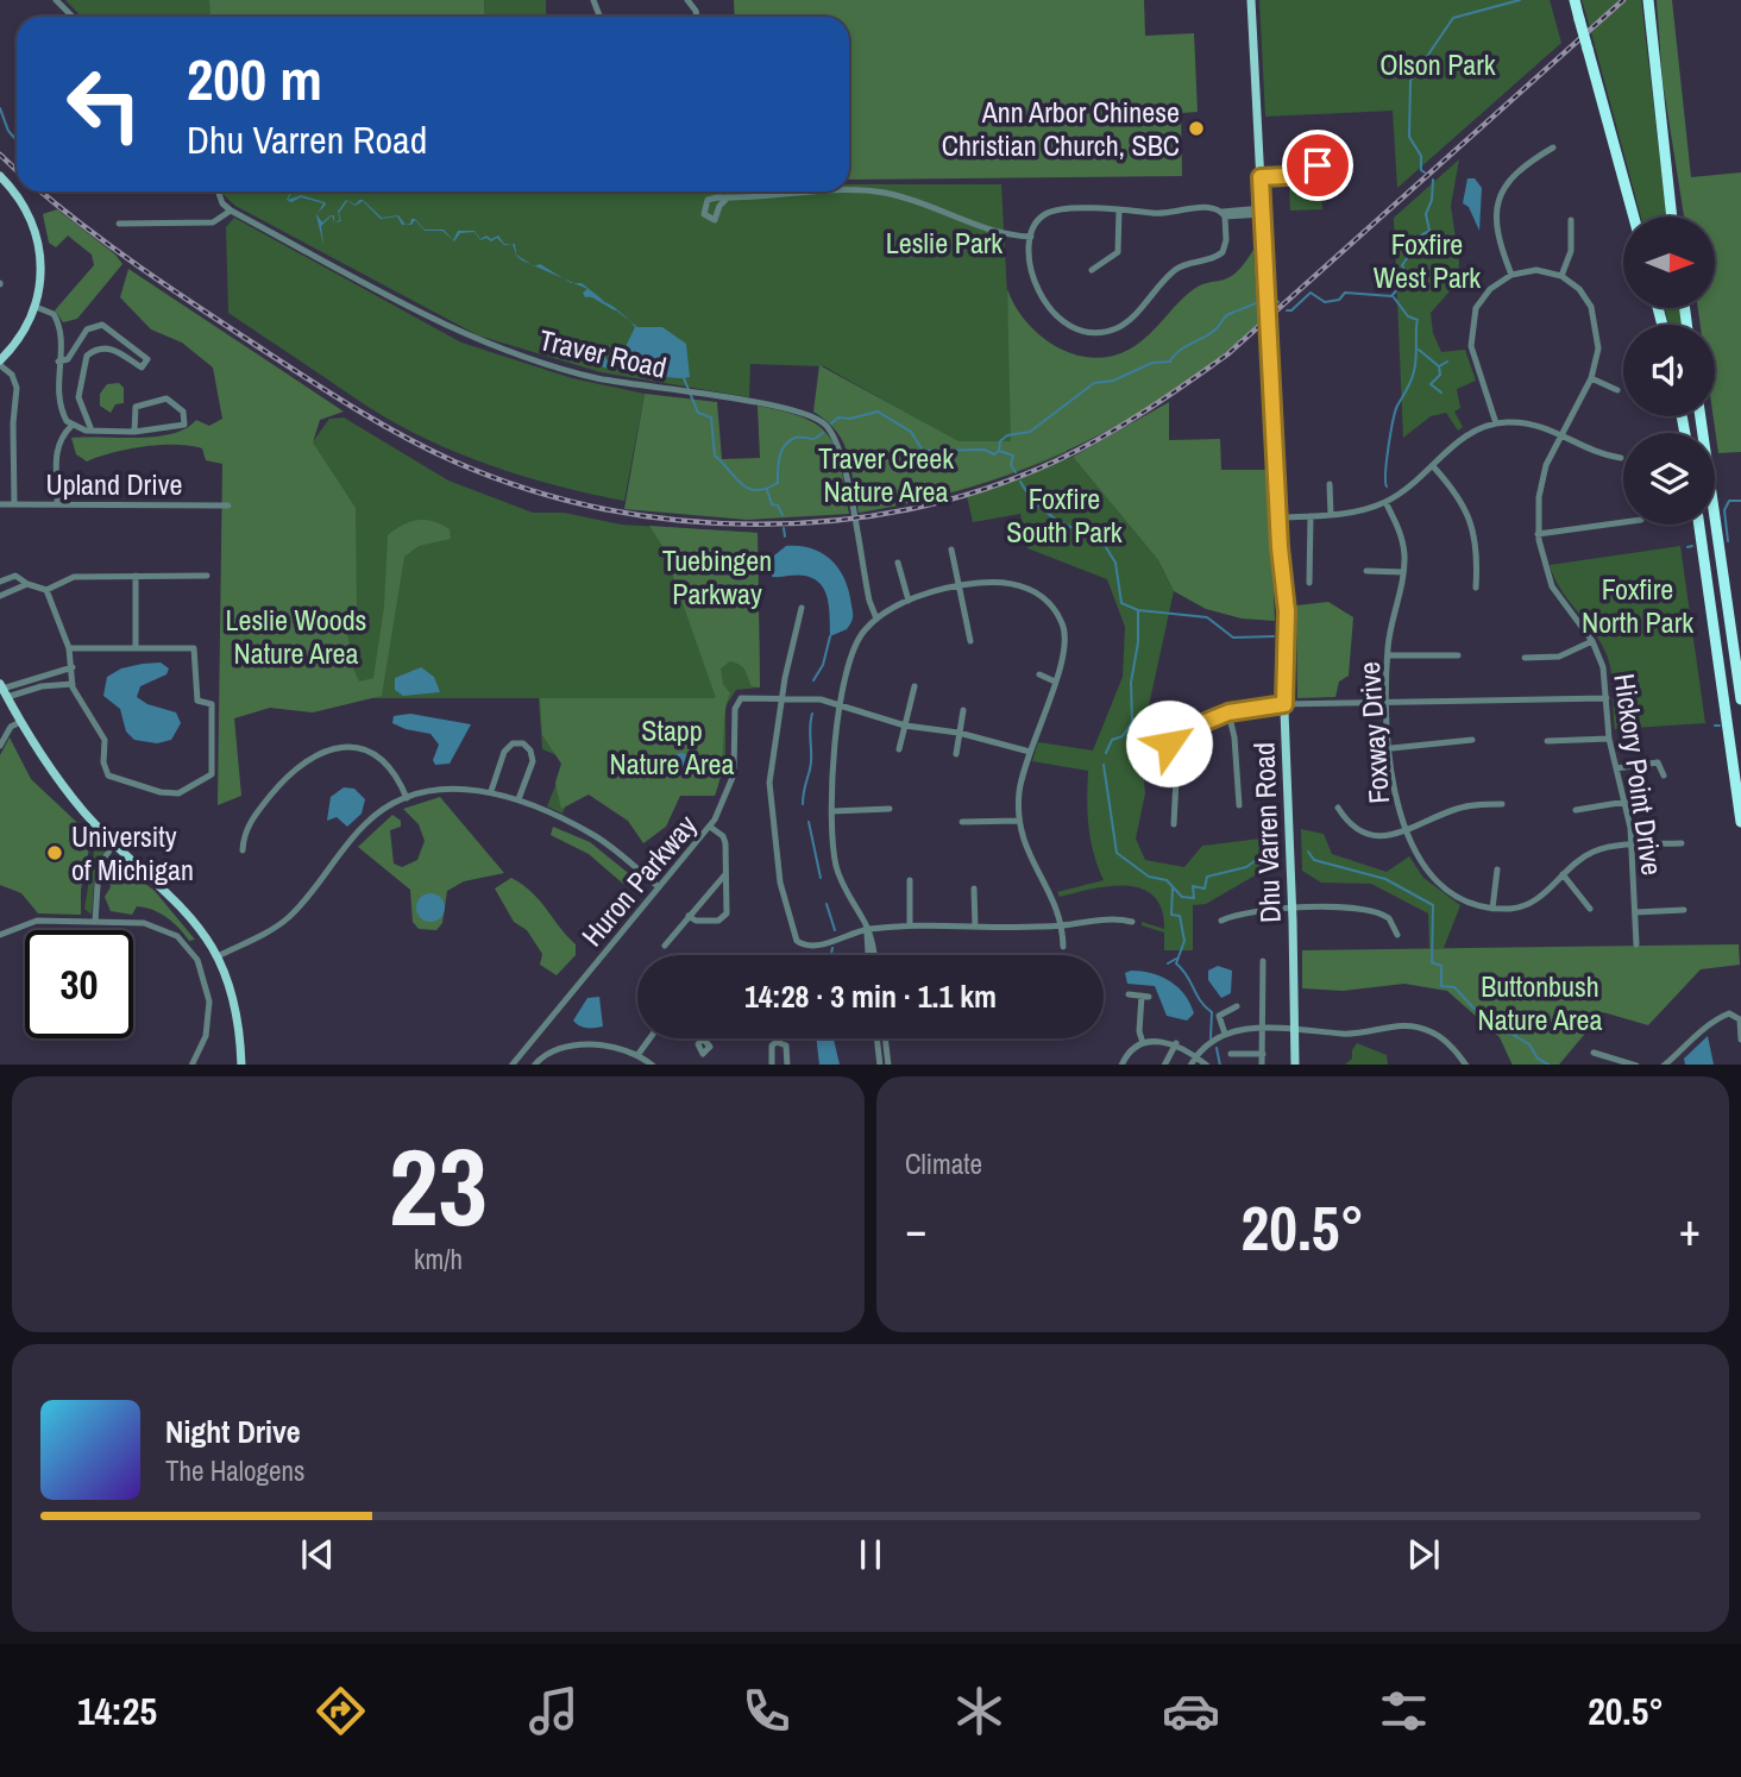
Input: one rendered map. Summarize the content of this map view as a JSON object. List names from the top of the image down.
{
  "streets": {
    "main road": ["Dhu Varren Road"],
    "street": [
      "Traver Road",
      "Upland Drive",
      "Foxway Drive",
      "Hickory Point Drive",
      "Huron Parkway"
    ]
  },
  "parks": [
    "Olson Park",
    "Leslie Park",
    "Foxfire West Park",
    "Traver Creek Nature Area",
    "Foxfire South Park",
    "Tuebingen Parkway",
    "Foxfire North Park",
    "Leslie Woods Nature Area",
    "Stapp Nature Area",
    "Buttonbush Nature Area"
  ],
  "places": ["Ann Arbor Chinese Christian Church, SBC", "University of Michigan"],
  "north": "right",
  "page": {
    "turn": ["200 m", "Dhu Varren Road"],
    "limit": "30",
    "trip": "14:28 · 3 min · 1.1 km",
    "tile": [
      ["23", "km/h"],
      "Climate"
    ],
    "heat": ["−", "20.5°", "+"],
    "song": ["Night Drive", "The Halogens"],
    "tabs": ["14:25", "20.5°"]
  }
}
